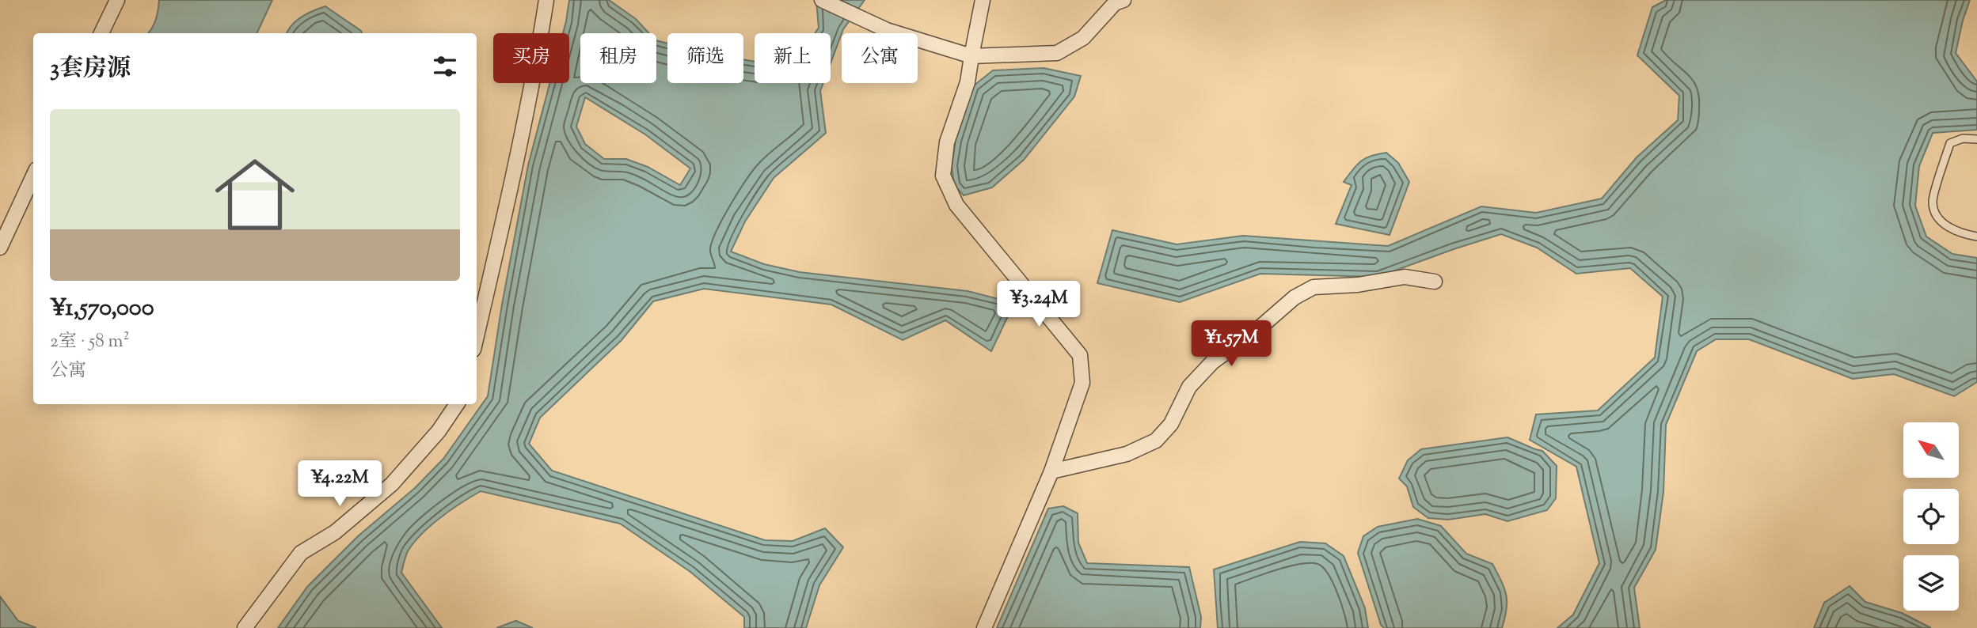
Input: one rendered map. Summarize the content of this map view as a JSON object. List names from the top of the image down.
{
  "north": "top left",
  "page": {
    "chip": [
      "买房",
      "租房",
      "筛选",
      "新上",
      "公寓"
    ],
    "heading": "3套房源",
    "list": [
      {
        "name": "¥1,570,000",
        "note": "2室 · 58 m² · 公寓"
      }
    ],
    "price": ["¥3.24M", "¥1.57M", "¥4.22M"]
  }
}
